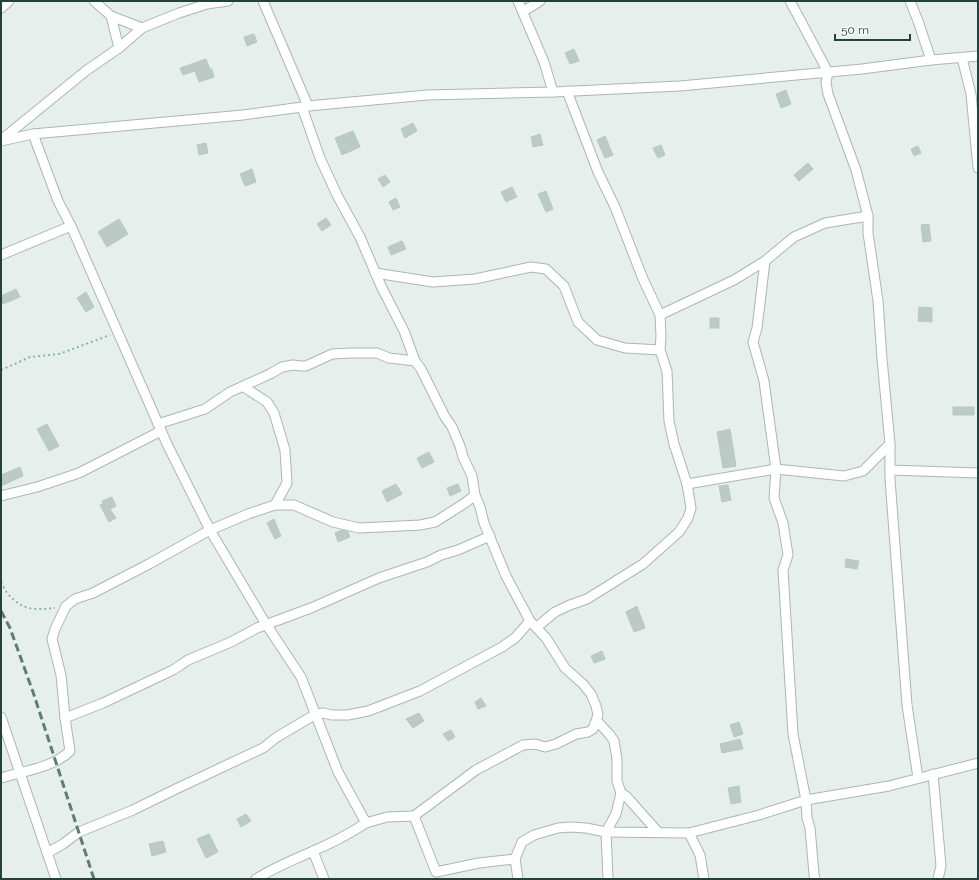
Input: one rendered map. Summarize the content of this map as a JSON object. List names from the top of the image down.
{
  "scale_bar": "50 m"
}
